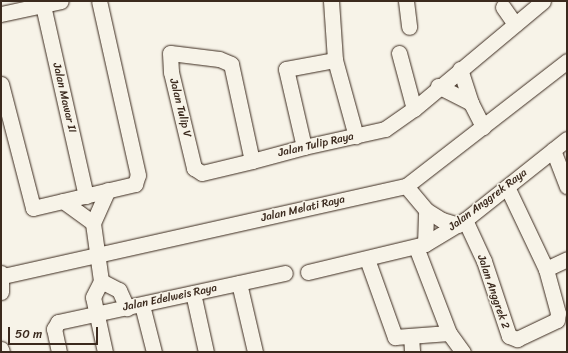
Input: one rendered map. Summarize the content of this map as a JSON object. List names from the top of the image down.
{
  "streets": {
    "street": [
      "Jalan Mawar II",
      "Jalan Tulip V",
      "Jalan Tulip Raya",
      "Jalan Anggrek Raya",
      "Jalan Melati Raya",
      "Jalan Anggrek 2",
      "Jalan Edelweis Raya"
    ]
  },
  "crossings": [
    ["Jalan Tulip V", "Jalan Tulip Raya"],
    ["Jalan Anggrek Raya", "Jalan Anggrek 2"]
  ],
  "scale_bar": "50 m"
}
